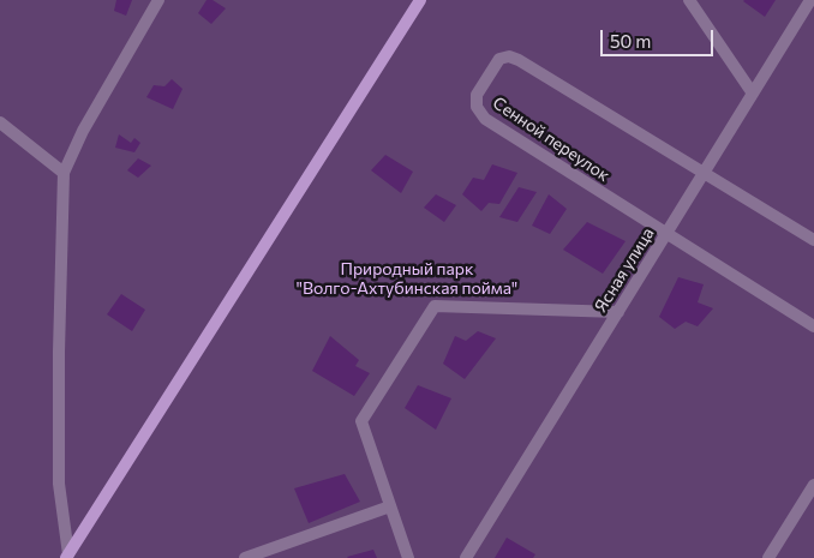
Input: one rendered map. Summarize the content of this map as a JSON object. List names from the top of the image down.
{
  "streets": {
    "street": ["Сенной переулок", "Ясная улица"]
  },
  "crossings": [
    ["Сенной переулок", "Ясная улица"]
  ],
  "parks": ["Природный парк \"Волго-Ахтубинская пойма\""],
  "scale_bar": "50 m"
}
